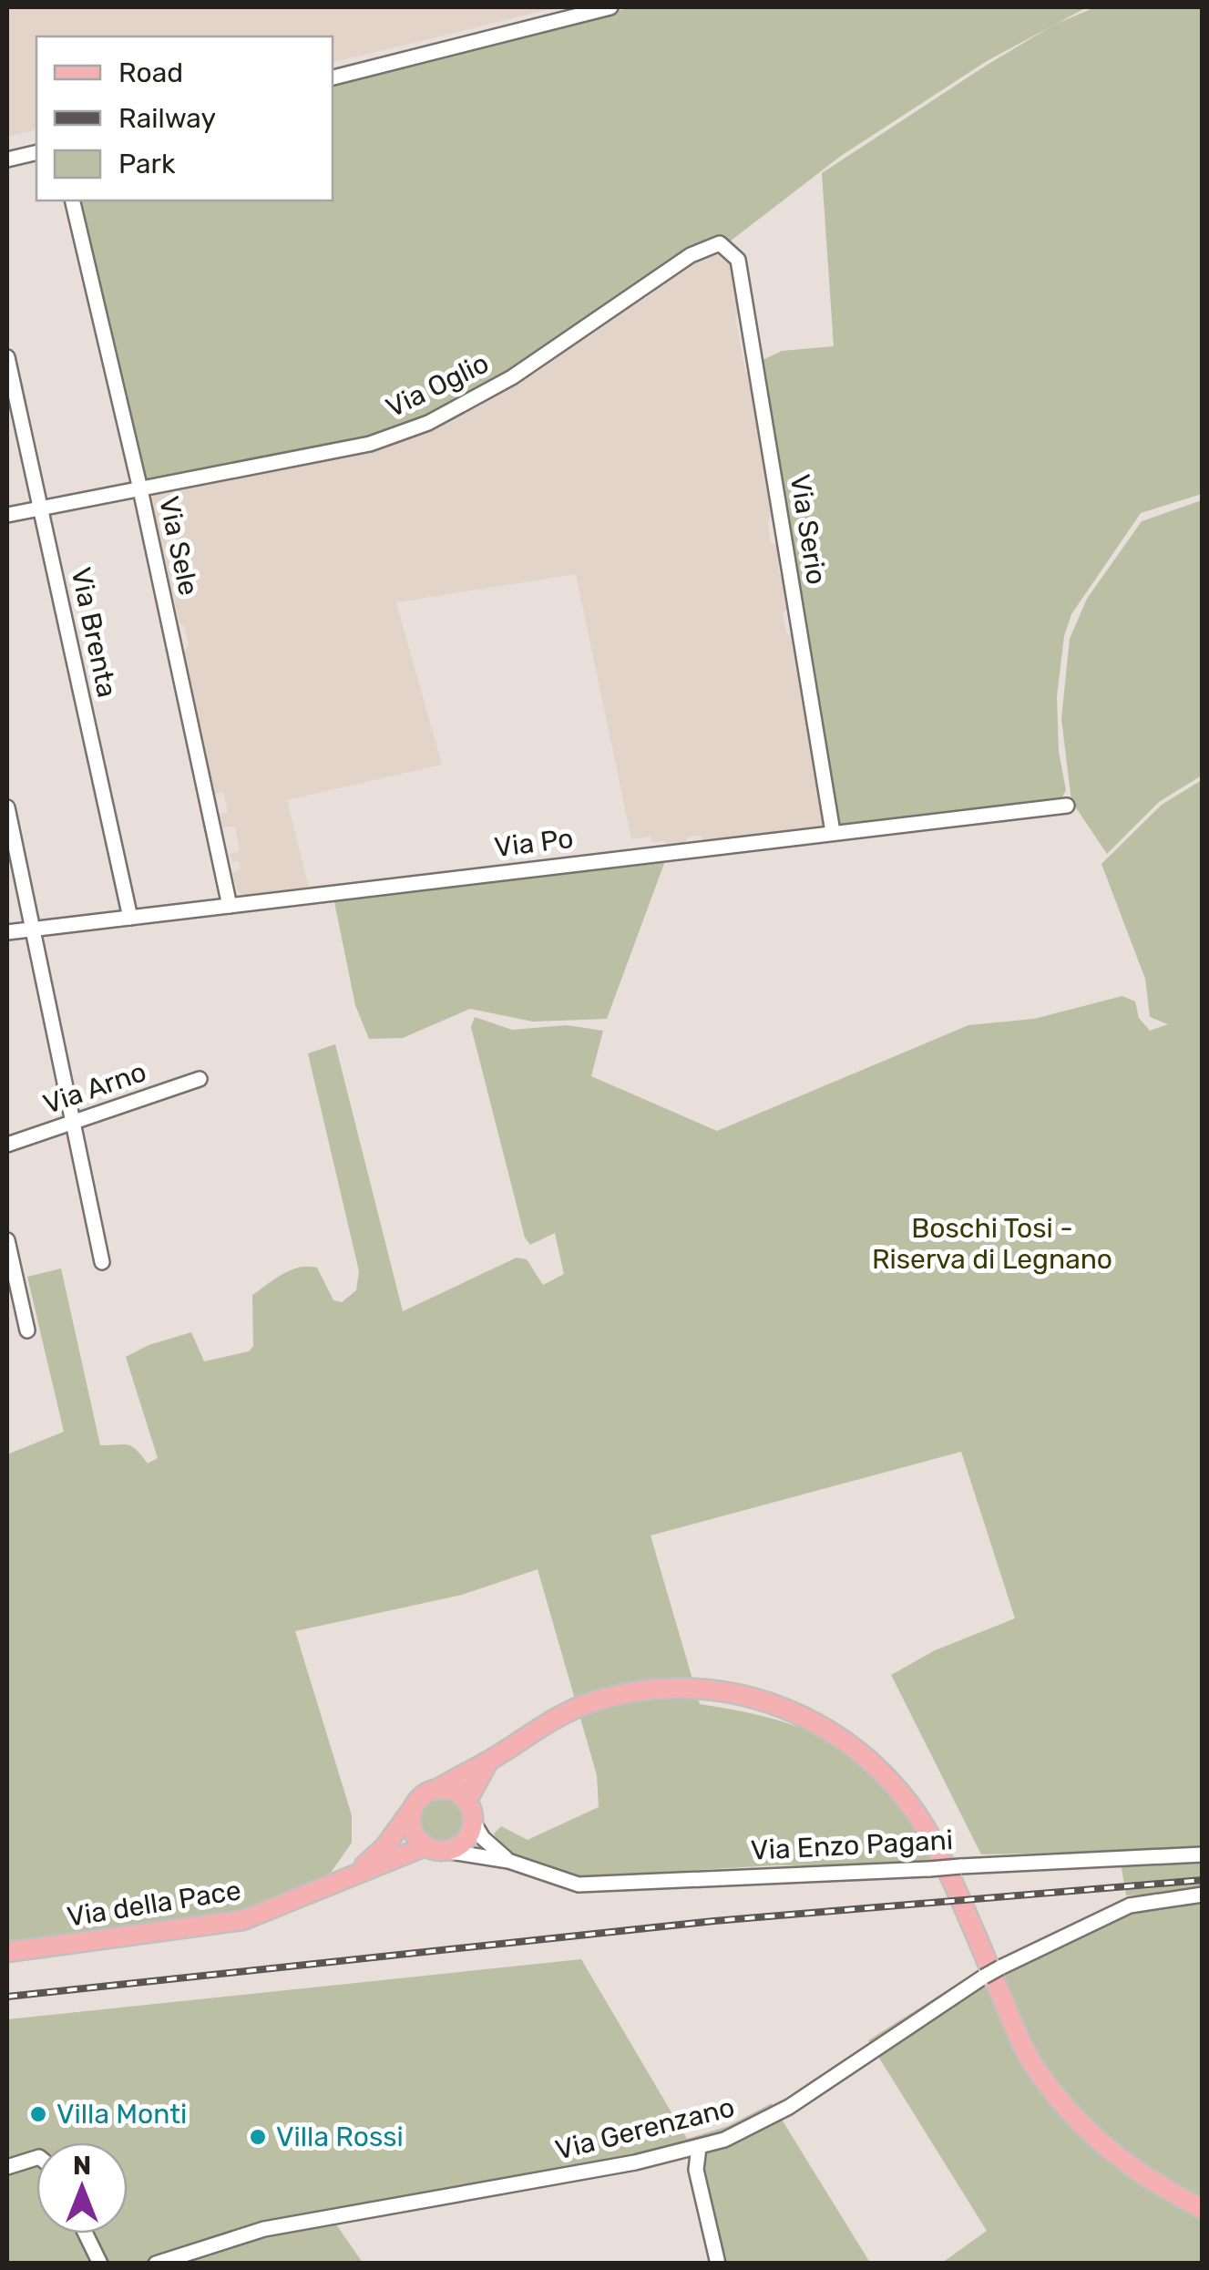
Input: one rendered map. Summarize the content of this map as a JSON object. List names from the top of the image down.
{
  "streets": {
    "main road": ["Via della Pace"],
    "street": [
      "Via Oglio",
      "Via Serio",
      "Via Sele",
      "Via Brenta",
      "Via Po",
      "Via Arno",
      "Via Enzo Pagani",
      "Via Gerenzano"
    ]
  },
  "crossings": [
    ["Via Oglio", "Via Serio"],
    ["Via Oglio", "Via Sele"],
    ["Via Oglio", "Via Brenta"],
    ["Via Serio", "Via Po"],
    ["Via Sele", "Via Po"],
    ["Via Brenta", "Via Po"],
    ["Via Enzo Pagani", "Via della Pace"]
  ],
  "parks": ["Boschi Tosi - Riserva di Legnano"],
  "places": ["Villa Monti", "Villa Rossi"],
  "legend": ["Road", "Railway", "Park"],
  "north": "top"
}
